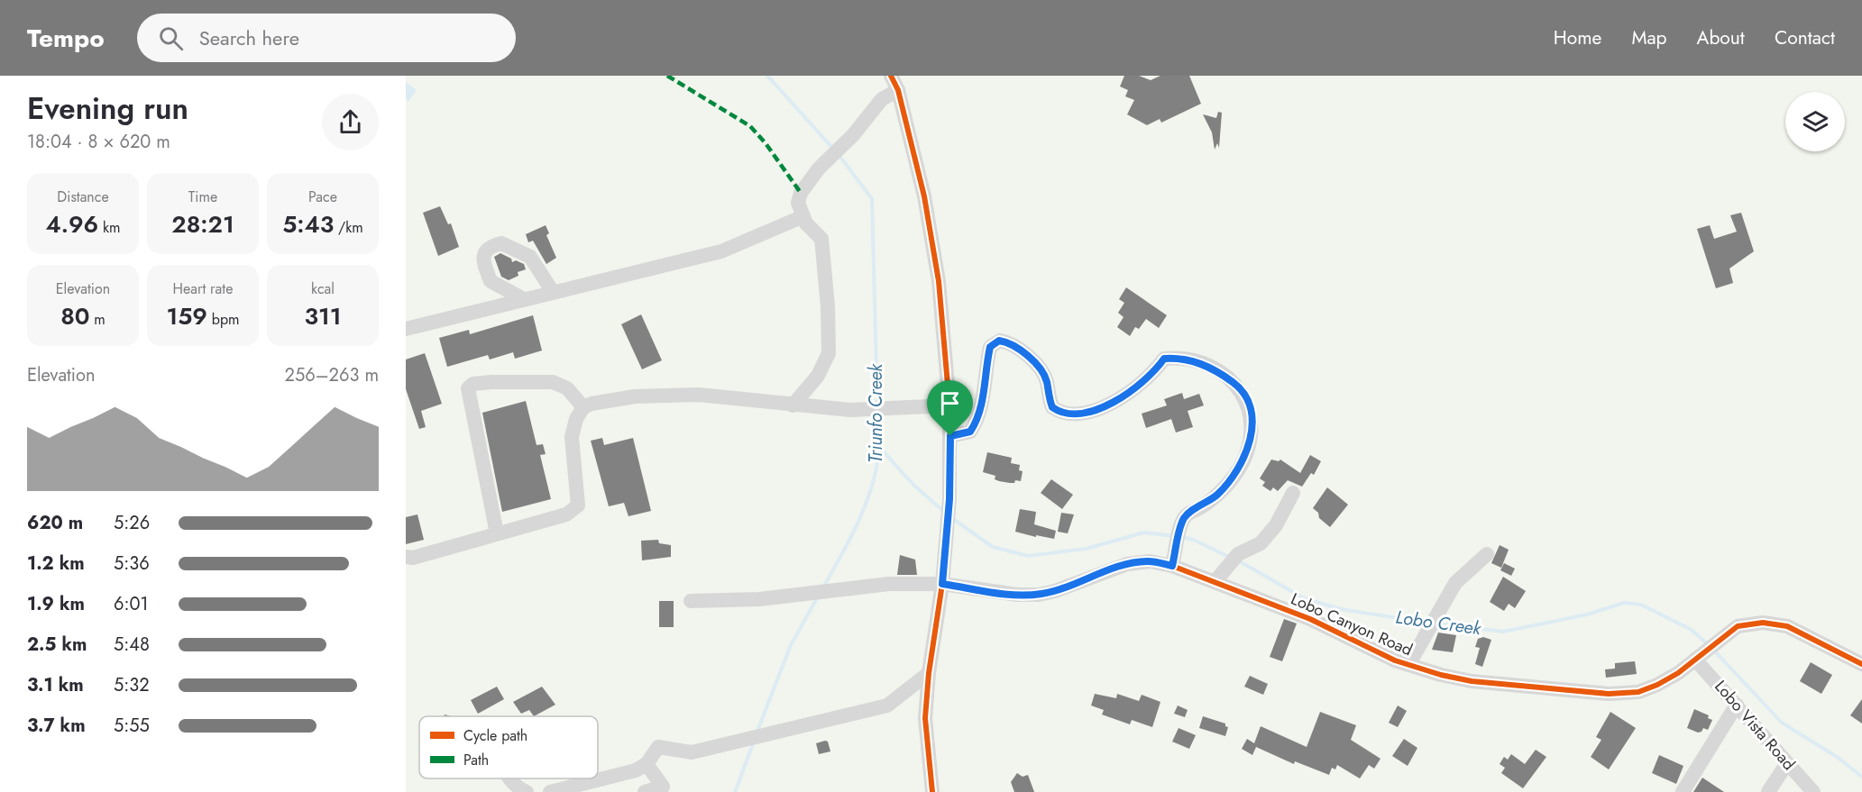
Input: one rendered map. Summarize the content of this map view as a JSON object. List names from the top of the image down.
{
  "streets": {
    "street": ["Lobo Canyon Road", "Lobo Vista Road"]
  },
  "crossings": [
    ["Lobo Canyon Road", "Lobo Vista Road"]
  ],
  "water": ["Triunfo Creek", "Lobo Creek"],
  "legend": ["Cycle path", "Path"],
  "page": {
    "header": "Tempo",
    "search": "Search here",
    "nav": [
      "Home",
      "Map",
      "About",
      "Contact"
    ],
    "heading": ["Evening run", "18:04 · 8 × 620 m"],
    "stats": [
      ["Distance", "4.96 km"],
      ["Time", "28:21"],
      ["Pace", "5:43 /km"],
      ["Elevation", "80 m"],
      ["Heart rate", "159 bpm"],
      ["kcal", "311"]
    ],
    "chart": ["Elevation", "256–263 m"],
    "list": [
      {
        "name": "620 m",
        "note": "5:26"
      },
      {
        "name": "1.2 km",
        "note": "5:36"
      },
      {
        "name": "1.9 km",
        "note": "6:01"
      },
      {
        "name": "2.5 km",
        "note": "5:48"
      },
      {
        "name": "3.1 km",
        "note": "5:32"
      },
      {
        "name": "3.7 km",
        "note": "5:55"
      }
    ]
  }
}
